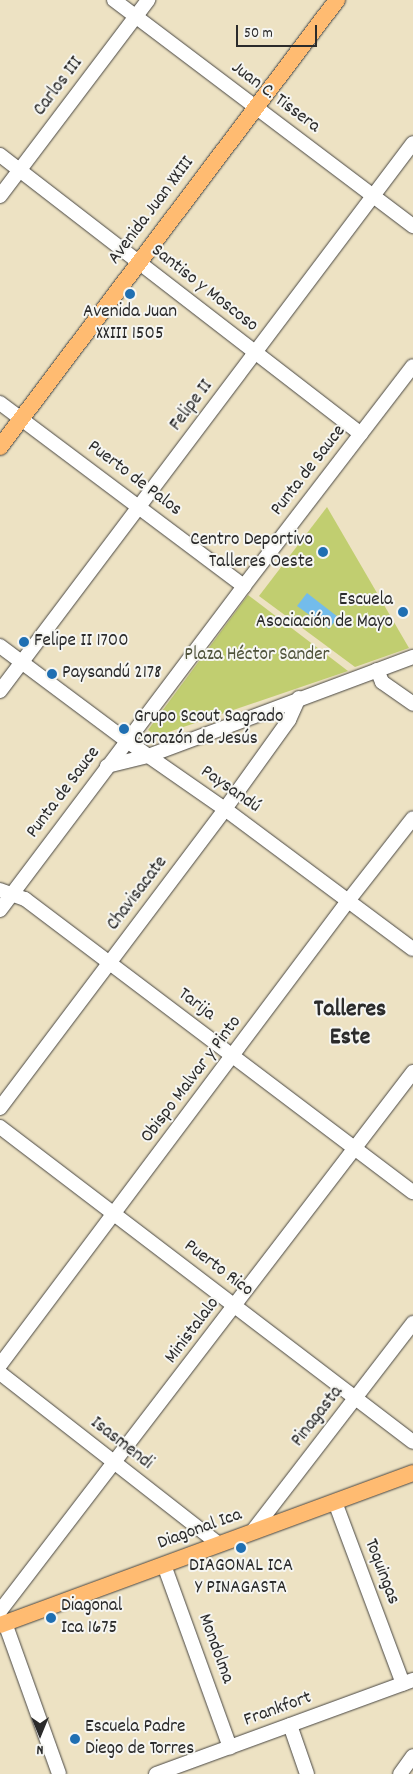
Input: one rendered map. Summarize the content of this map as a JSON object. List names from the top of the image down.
{
  "streets": {
    "main road": ["Avenida Juan XXIII", "Diagonal Ica"],
    "street": [
      "Carlos III",
      "Juan C. Tissera",
      "Santiso y Moscoso",
      "Felipe II",
      "Punta de Sauce",
      "Puerto de Palos",
      "Paysandú",
      "Chavisacate",
      "Tarija",
      "Obispo Malvar y Pinto",
      "Puerto Rico",
      "Ministalalo",
      "Pinagasta",
      "Isasmendi",
      "Toquingas",
      "Mondolma",
      "Frankfort"
    ]
  },
  "crossings": [
    ["Carlos III", "Juan C. Tissera"],
    ["Carlos III", "Santiso y Moscoso"],
    ["Juan C. Tissera", "Avenida Juan XXIII"],
    ["Juan C. Tissera", "Felipe II"],
    ["Avenida Juan XXIII", "Santiso y Moscoso"],
    ["Avenida Juan XXIII", "Puerto de Palos"],
    ["Santiso y Moscoso", "Felipe II"],
    ["Santiso y Moscoso", "Punta de Sauce"],
    ["Felipe II", "Puerto de Palos"],
    ["Felipe II", "Paysandú"],
    ["Punta de Sauce", "Puerto de Palos"],
    ["Punta de Sauce", "Paysandú"],
    ["Punta de Sauce", "Tarija"],
    ["Paysandú", "Chavisacate"],
    ["Paysandú", "Obispo Malvar y Pinto"],
    ["Chavisacate", "Tarija"],
    ["Tarija", "Obispo Malvar y Pinto"],
    ["Tarija", "Ministalalo"],
    ["Obispo Malvar y Pinto", "Puerto Rico"],
    ["Puerto Rico", "Ministalalo"],
    ["Puerto Rico", "Pinagasta"],
    ["Ministalalo", "Isasmendi"],
    ["Ministalalo", "Diagonal Ica"],
    ["Pinagasta", "Diagonal Ica"],
    ["Isasmendi", "Diagonal Ica"],
    ["Diagonal Ica", "Toquingas"],
    ["Diagonal Ica", "Mondolma"],
    ["Toquingas", "Frankfort"],
    ["Mondolma", "Frankfort"]
  ],
  "districts": ["Talleres Este"],
  "parks": ["Plaza Héctor Sander"],
  "places": [
    "Avenida Juan XXIII 1505",
    "Centro Deportivo Talleres Oeste",
    "Escuela Asociación de Mayo",
    "Felipe II 1700",
    "Paysandú 2178",
    "Grupo Scout Sagrado Corazón de Jesús",
    "DIAGONAL ICA Y PINAGASTA",
    "Diagonal Ica 1675",
    "Escuela Padre Diego de Torres"
  ],
  "scale_bar": "50 m",
  "north": "bottom"
}
